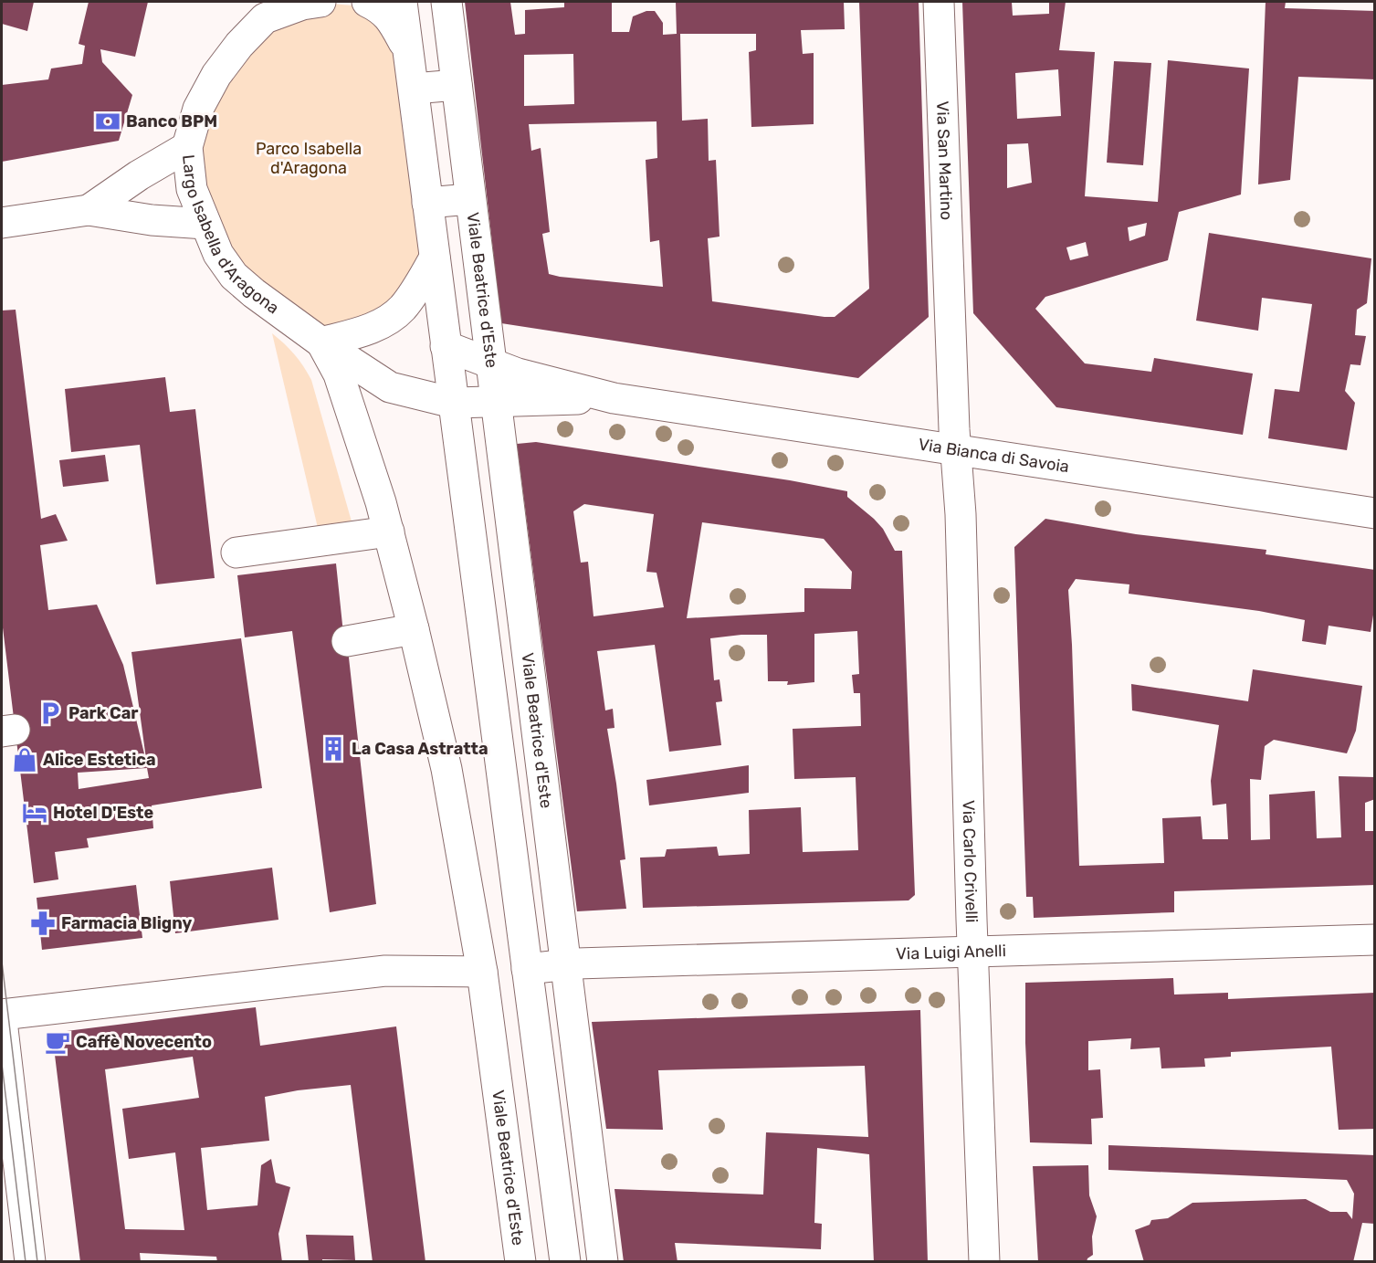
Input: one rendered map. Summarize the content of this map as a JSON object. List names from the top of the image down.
{
  "streets": {
    "street": [
      "Via San Martino",
      "Largo Isabella d'Aragona",
      "Viale Beatrice d'Este",
      "Via Bianca di Savoia",
      "Via Carlo Crivelli",
      "Via Luigi Anelli"
    ]
  },
  "crossings": [
    ["Via San Martino", "Via Bianca di Savoia"],
    ["Via San Martino", "Via Carlo Crivelli"],
    ["Largo Isabella d'Aragona", "Viale Beatrice d'Este"],
    ["Largo Isabella d'Aragona", "Via Bianca di Savoia"],
    ["Viale Beatrice d'Este", "Via Bianca di Savoia"],
    ["Viale Beatrice d'Este", "Via Luigi Anelli"],
    ["Via Bianca di Savoia", "Via Carlo Crivelli"],
    ["Via Carlo Crivelli", "Via Luigi Anelli"]
  ],
  "parks": ["Parco Isabella d'Aragona"],
  "places": {
    "bank": ["Banco BPM"],
    "parking": ["Park Car"],
    "building": ["La Casa Astratta"],
    "shop": ["Alice Estetica"],
    "hotel": ["Hotel D'Este"],
    "pharmacy": ["Farmacia Bligny"],
    "cafe": ["Caffè Novecento"]
  }
}
